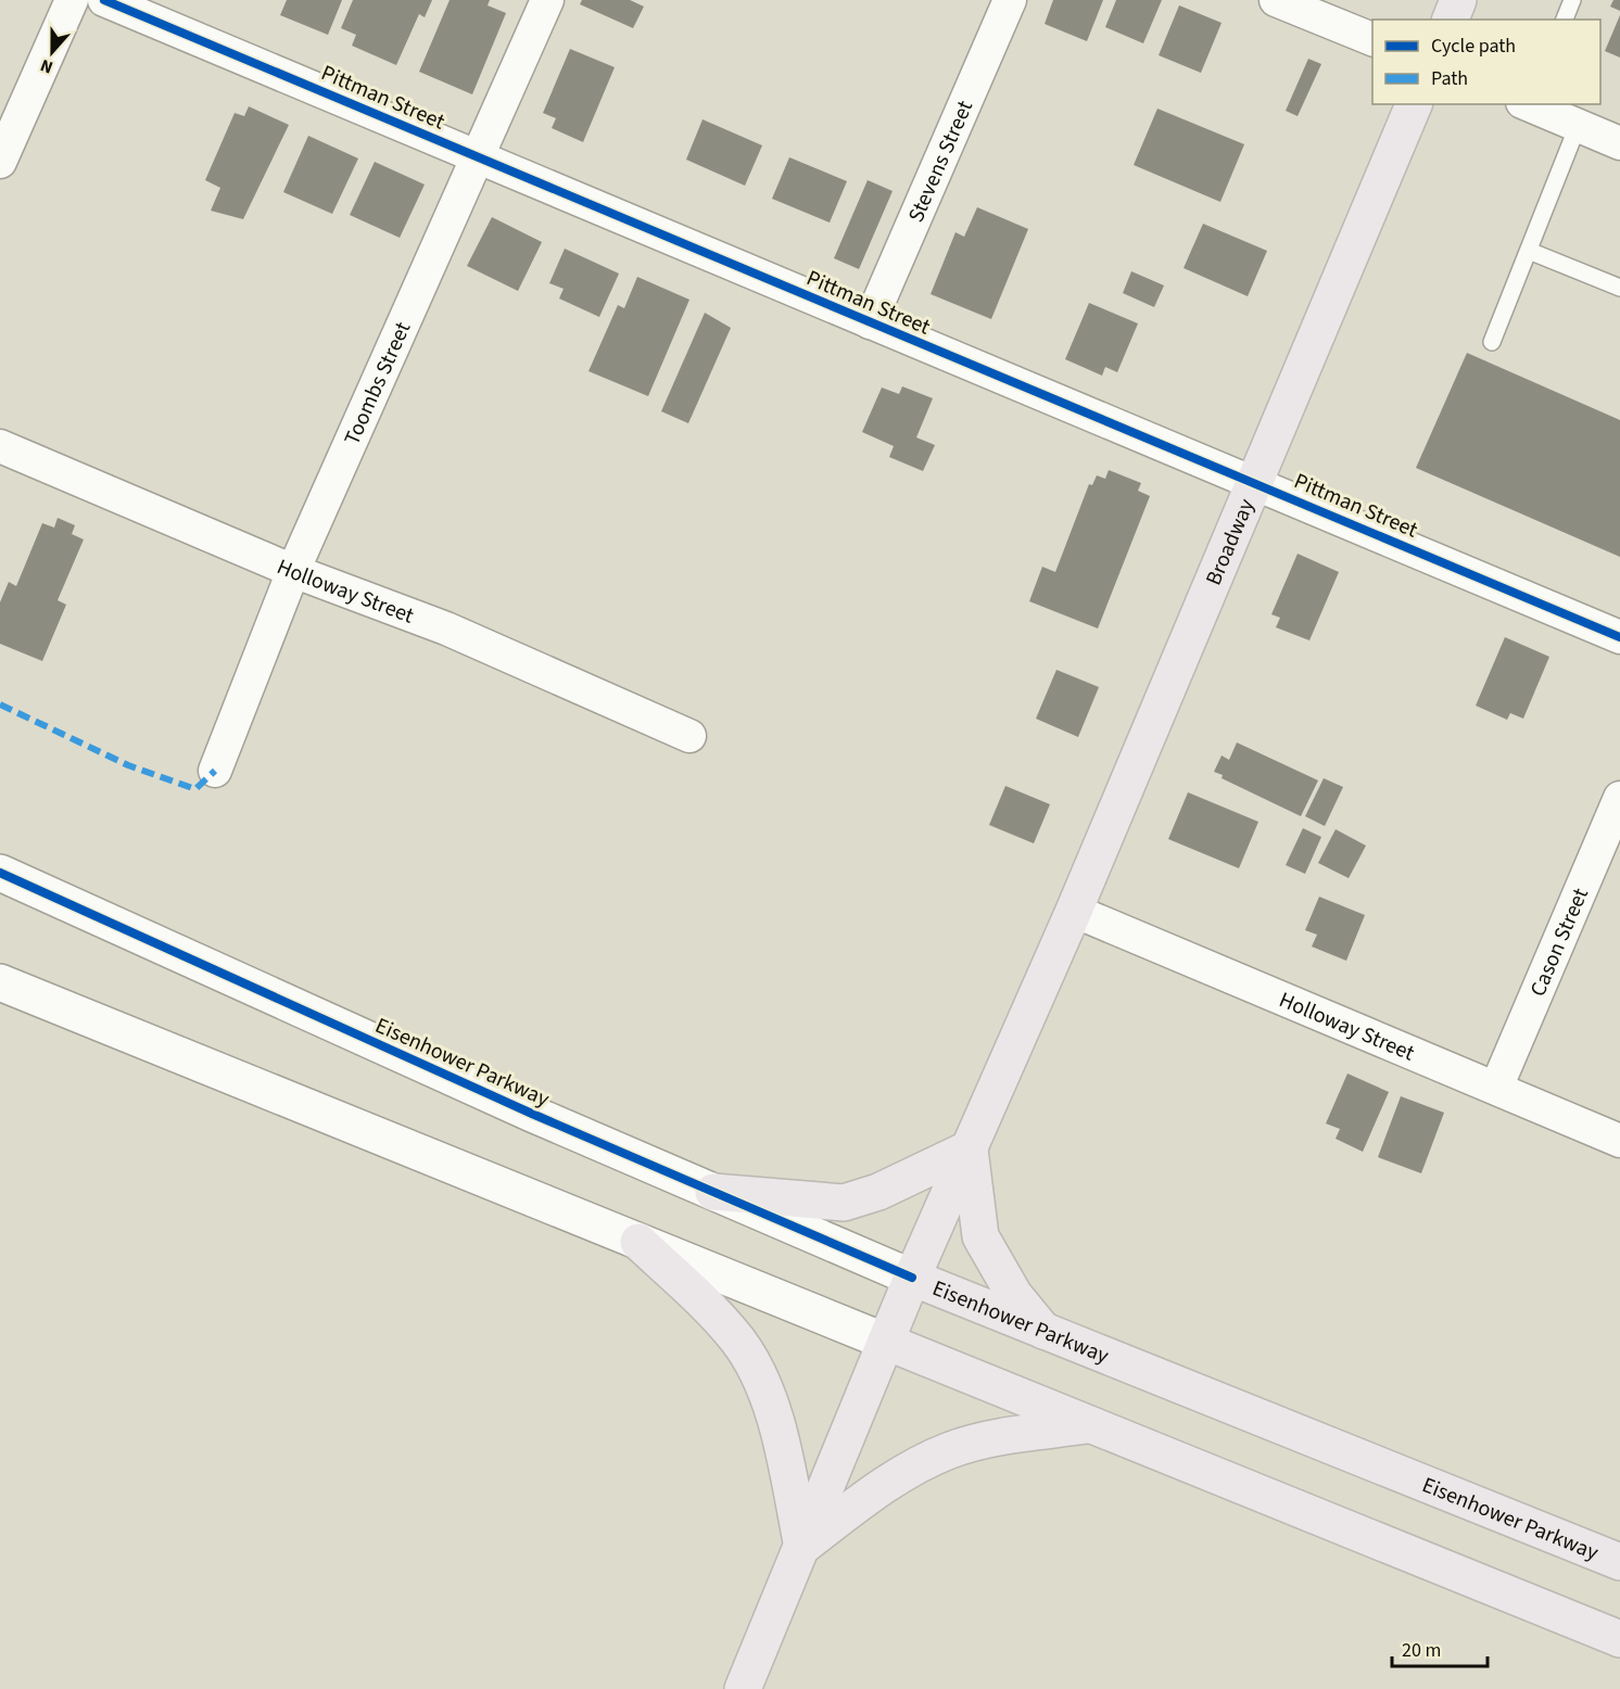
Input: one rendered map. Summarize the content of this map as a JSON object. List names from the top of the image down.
{
  "streets": {
    "main road": ["Broadway", "Eisenhower Parkway"],
    "street": [
      "Pittman Street",
      "Stevens Street",
      "Toombs Street",
      "Holloway Street",
      "Cason Street"
    ]
  },
  "crossings": [
    ["Pittman Street", "Stevens Street"],
    ["Pittman Street", "Toombs Street"],
    ["Pittman Street", "Broadway"],
    ["Toombs Street", "Holloway Street"],
    ["Broadway", "Holloway Street"],
    ["Broadway", "Eisenhower Parkway"],
    ["Holloway Street", "Cason Street"]
  ],
  "legend": ["Cycle path", "Path"],
  "scale_bar": "20 m",
  "north": "bottom"
}
